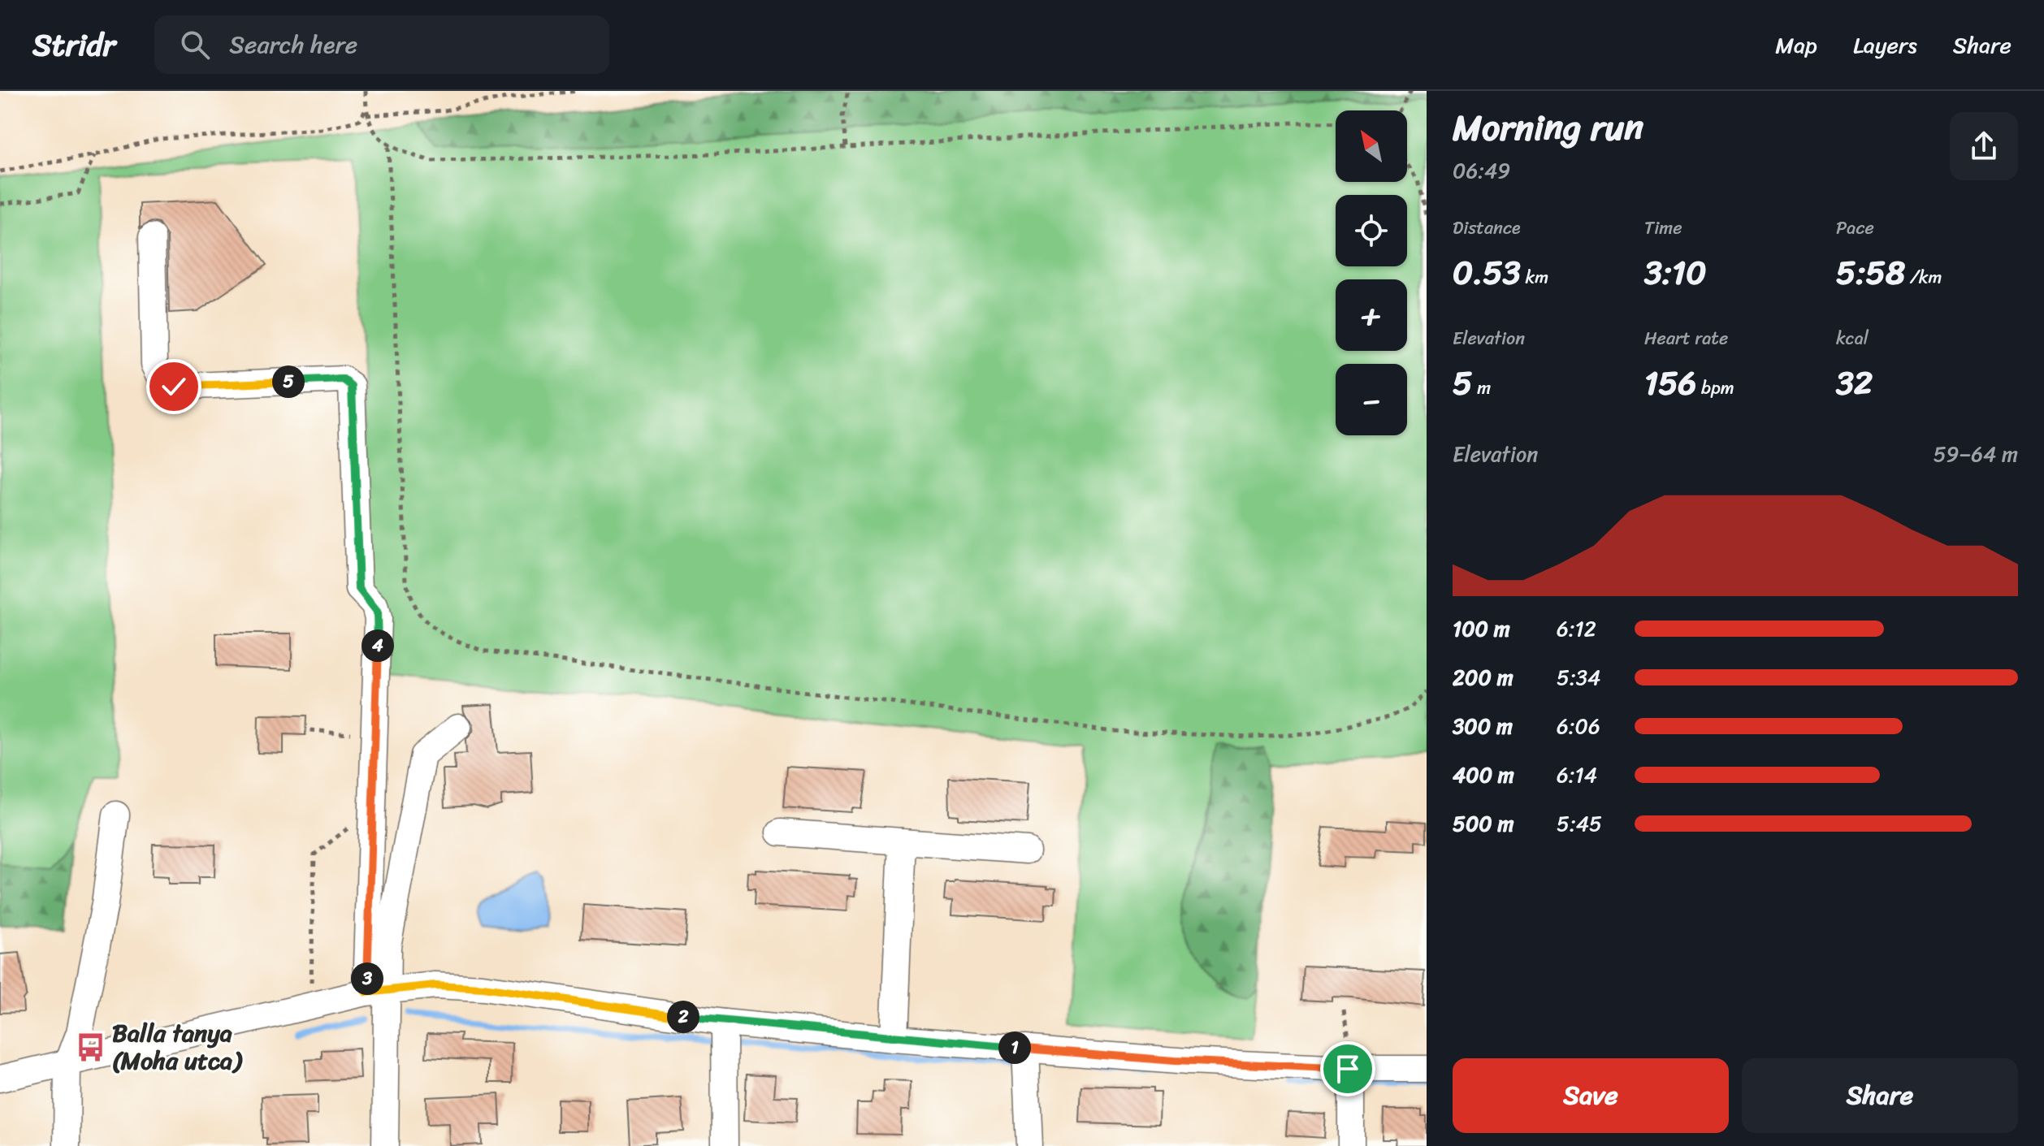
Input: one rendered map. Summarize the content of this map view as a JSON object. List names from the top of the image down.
{
  "places": {
    "bus stop": ["Balla tanya (Moha utca)"]
  },
  "north": "top left",
  "page": {
    "header": "Stridr",
    "search": "Search here",
    "nav": ["Map", "Layers", "Share"],
    "heading": ["Morning run", "06:49"],
    "map_buttons": ["+", "−"],
    "stats": [
      ["Distance", "0.53 km"],
      ["Time", "3:10"],
      ["Pace", "5:58 /km"],
      ["Elevation", "5 m"],
      ["Heart rate", "156 bpm"],
      ["kcal", "32"]
    ],
    "pins": [
      "5",
      "4",
      "3",
      "2",
      "1"
    ],
    "chart": ["Elevation", "59–64 m"],
    "list": [
      {
        "name": "100 m",
        "note": "6:12"
      },
      {
        "name": "200 m",
        "note": "5:34"
      },
      {
        "name": "300 m",
        "note": "6:06"
      },
      {
        "name": "400 m",
        "note": "6:14"
      },
      {
        "name": "500 m",
        "note": "5:45"
      }
    ],
    "buttons": ["Save", "Share"]
  }
}
